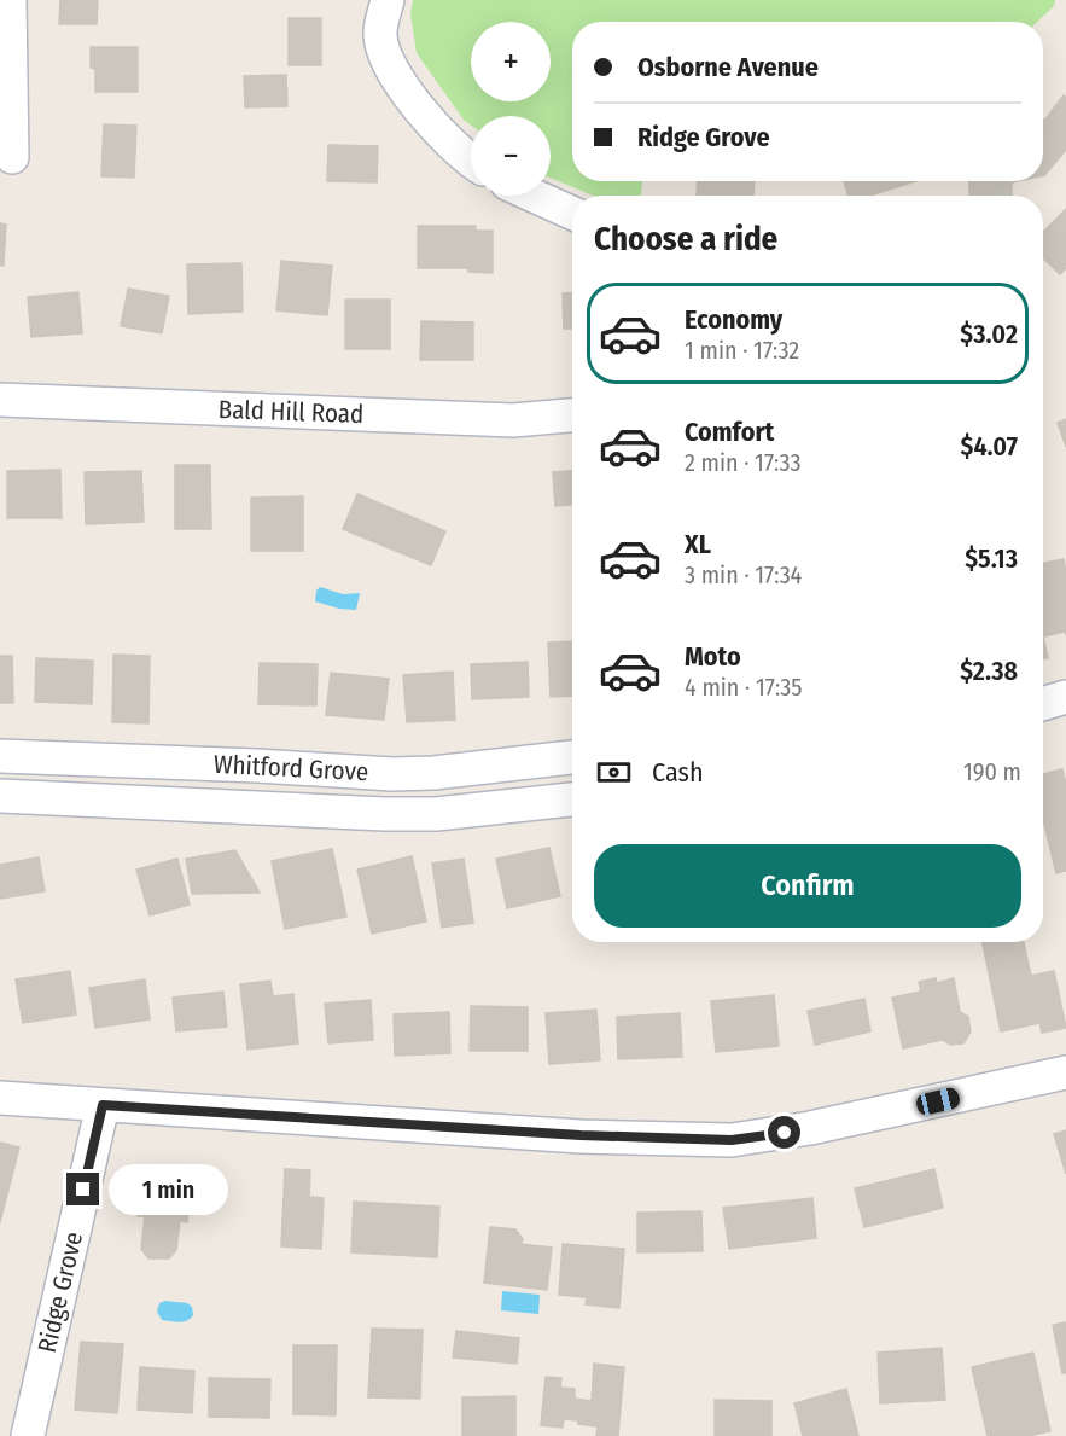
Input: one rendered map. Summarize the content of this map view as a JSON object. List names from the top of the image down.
{
  "streets": {
    "street": ["Bald Hill Road", "Whitford Grove", "Ridge Grove"]
  },
  "page": {
    "map_buttons": ["+", "−"],
    "banner": ["Osborne Avenue", "Ridge Grove"],
    "heading": "Choose a ride",
    "list": [
      {
        "name": "Economy",
        "note": "1 min · 17:32",
        "value": "$3.02"
      },
      {
        "name": "Comfort",
        "note": "2 min · 17:33",
        "value": "$4.07"
      },
      {
        "name": "XL",
        "note": "3 min · 17:34",
        "value": "$5.13"
      },
      {
        "name": "Moto",
        "note": "4 min · 17:35",
        "value": "$2.38"
      }
    ],
    "pay": ["Cash", "190 m"],
    "buttons": "Confirm",
    "bubble": "1 min"
  }
}
